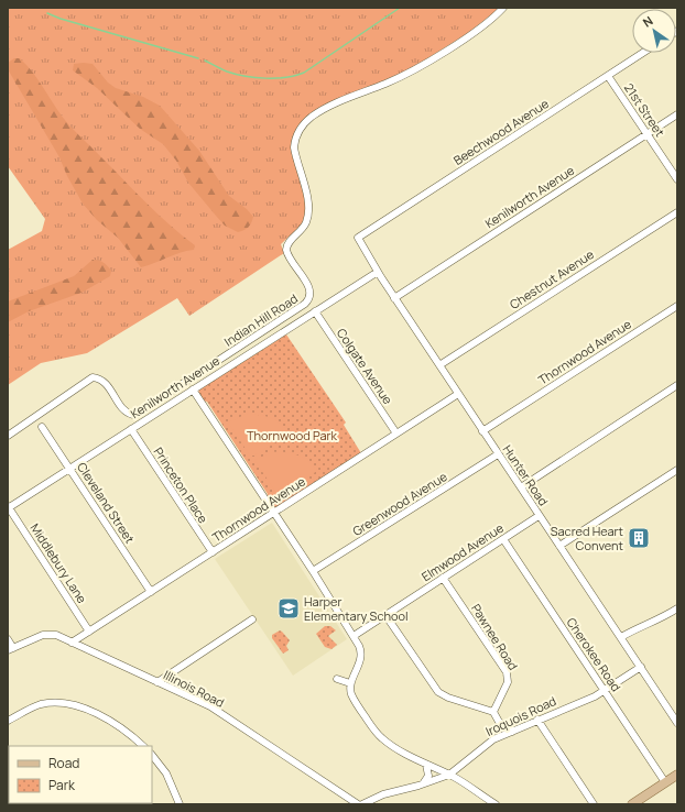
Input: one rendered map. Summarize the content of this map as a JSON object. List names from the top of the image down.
{
  "streets": {
    "street": [
      "21st Street",
      "Beechwood Avenue",
      "Kenilworth Avenue",
      "Chestnut Avenue",
      "Indian Hill Road",
      "Thornwood Avenue",
      "Colgate Avenue",
      "Hunter Road",
      "Princeton Place",
      "Cleveland Street",
      "Greenwood Avenue",
      "Elmwood Avenue",
      "Middlebury Lane",
      "Pawnee Road",
      "Cherokee Road",
      "Illinois Road",
      "Iroquois Road"
    ]
  },
  "crossings": [
    ["21st Street", "Beechwood Avenue"],
    ["21st Street", "Kenilworth Avenue"],
    ["Beechwood Avenue", "Hunter Road"],
    ["Kenilworth Avenue", "Colgate Avenue"],
    ["Kenilworth Avenue", "Hunter Road"],
    ["Kenilworth Avenue", "Princeton Place"],
    ["Kenilworth Avenue", "Cleveland Street"],
    ["Kenilworth Avenue", "Middlebury Lane"],
    ["Chestnut Avenue", "Hunter Road"],
    ["Thornwood Avenue", "Colgate Avenue"],
    ["Thornwood Avenue", "Hunter Road"],
    ["Thornwood Avenue", "Princeton Place"],
    ["Thornwood Avenue", "Cleveland Street"],
    ["Thornwood Avenue", "Middlebury Lane"],
    ["Thornwood Avenue", "Illinois Road"],
    ["Hunter Road", "Greenwood Avenue"],
    ["Hunter Road", "Elmwood Avenue"],
    ["Hunter Road", "Iroquois Road"],
    ["Elmwood Avenue", "Pawnee Road"],
    ["Elmwood Avenue", "Cherokee Road"],
    ["Cherokee Road", "Iroquois Road"]
  ],
  "parks": ["Thornwood Park"],
  "places": {
    "building": ["Sacred Heart Convent"],
    "school or university": ["Harper Elementary School"]
  },
  "legend": ["Road", "Park"],
  "north": "top left"
}
